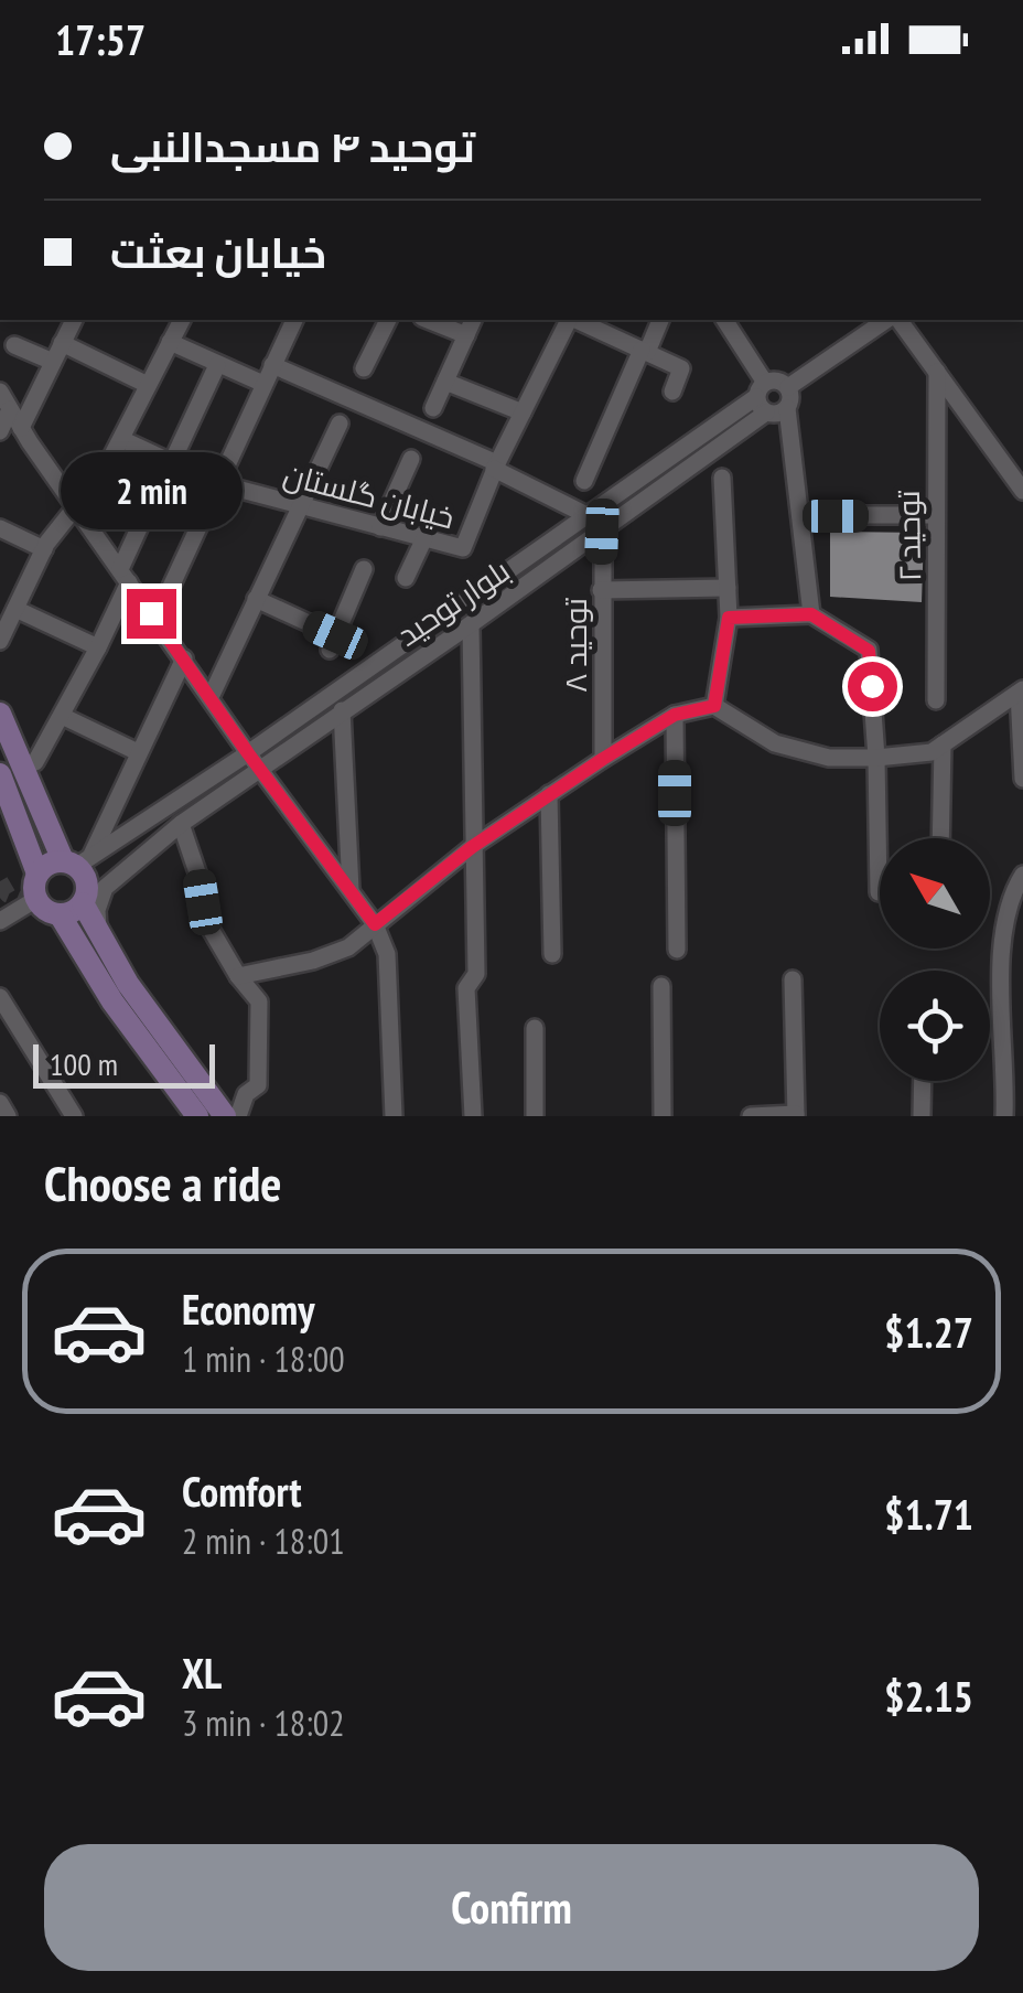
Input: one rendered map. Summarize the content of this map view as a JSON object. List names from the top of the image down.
{
  "streets": {
    "street": [
      "خیابان گلستان",
      "توحید ۲",
      "بلوار توحید",
      "توحید ۸"
    ]
  },
  "crossings": [
    ["بلوار توحید", "توحید ۸"]
  ],
  "scale_bar": "100 m",
  "north": "top left",
  "page": {
    "status": "17:57",
    "banner": ["توحید ۴ مسجدالنبی", "خیابان بعثت"],
    "bubble": "2 min",
    "scale": "100 m",
    "heading": "Choose a ride",
    "list": [
      {
        "name": "Economy",
        "note": "1 min · 18:00",
        "value": "$1.27"
      },
      {
        "name": "Comfort",
        "note": "2 min · 18:01",
        "value": "$1.71"
      },
      {
        "name": "XL",
        "note": "3 min · 18:02",
        "value": "$2.15"
      }
    ],
    "buttons": "Confirm"
  }
}
